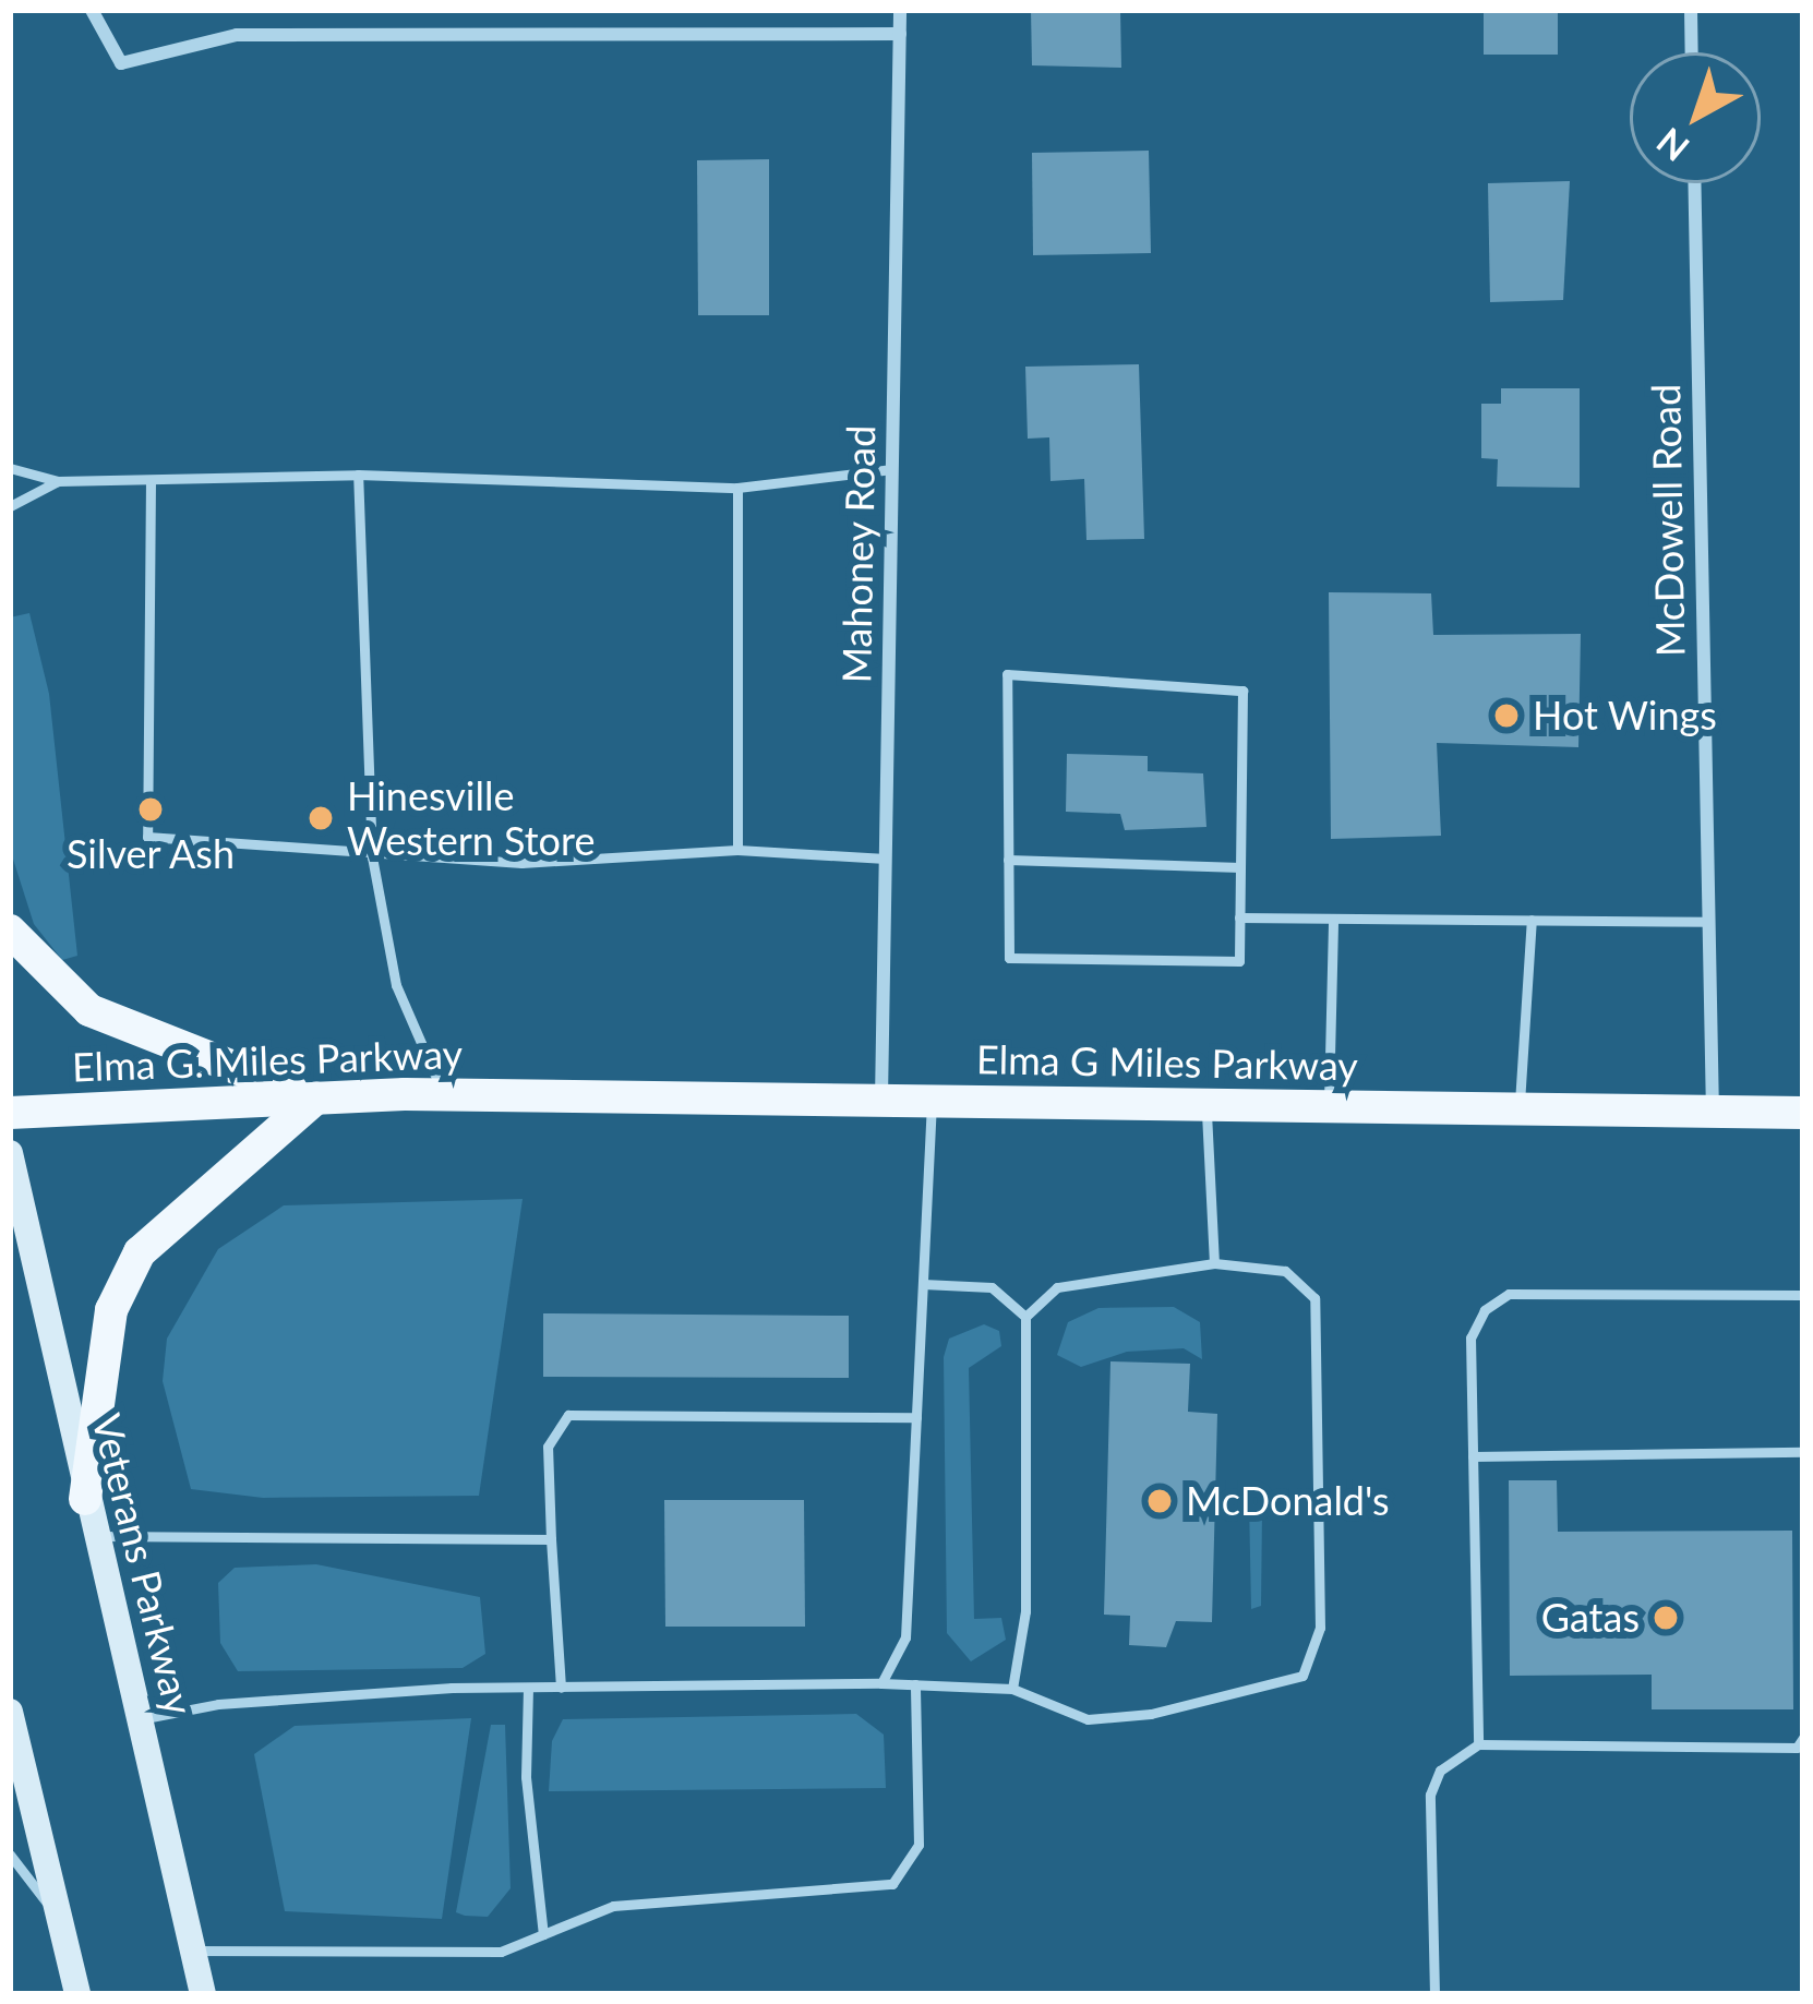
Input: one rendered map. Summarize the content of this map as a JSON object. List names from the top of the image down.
{
  "streets": {
    "main road": ["Elma G. Miles Parkway", "Elma G Miles Parkway", "Veterans Parkway"],
    "street": ["McDowell Road", "Mahoney Road"]
  },
  "crossings": [
    ["McDowell Road", "Elma G Miles Parkway"],
    ["Mahoney Road", "Elma G Miles Parkway"],
    ["Elma G. Miles Parkway", "Elma G Miles Parkway"]
  ],
  "places": [
    "Hot Wings",
    "Silver Ash",
    "Hinesville Western Store",
    "McDonald's",
    "Gatas"
  ],
  "north": "bottom left"
}
